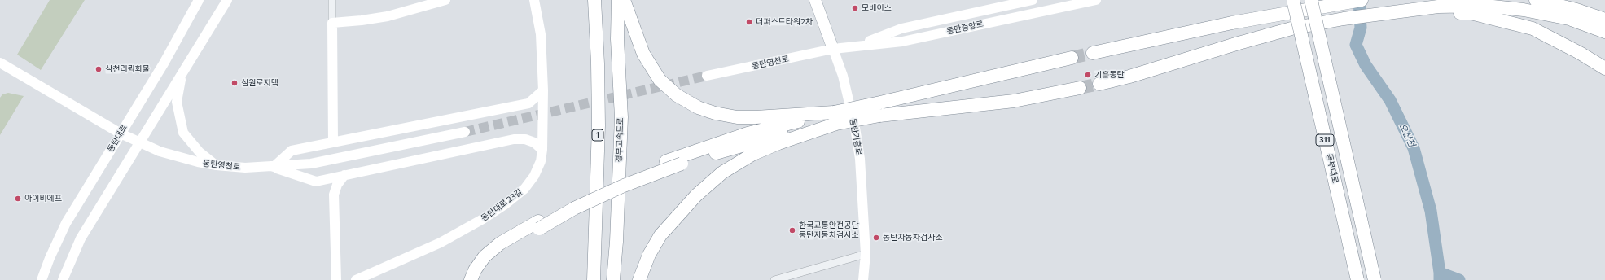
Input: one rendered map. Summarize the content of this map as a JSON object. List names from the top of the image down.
{
  "streets": {
    "highway": [
      "1",
      "경부고속도로",
      "311",
      "동부대로"
    ],
    "main road": ["동탄기흥로"],
    "street": [
      "동탄중앙로",
      "동탄영천로",
      "동탄대로",
      "동탄대로 23길"
    ]
  },
  "crossings": [
    ["동탄중앙로", "동탄영천로"],
    ["동탄중앙로", "동탄기흥로"],
    ["동탄영천로", "동탄기흥로"],
    ["동탄영천로", "동탄대로"]
  ],
  "water": ["오산천"],
  "places": [
    "모베이스",
    "더퍼스트타워2차",
    "삼천리퀵화물",
    "기흥동탄",
    "삼원로지텍",
    "아이비에프",
    "한국교통안전공단 동탄자동차검사소",
    "동탄자동차검사소"
  ]
}
